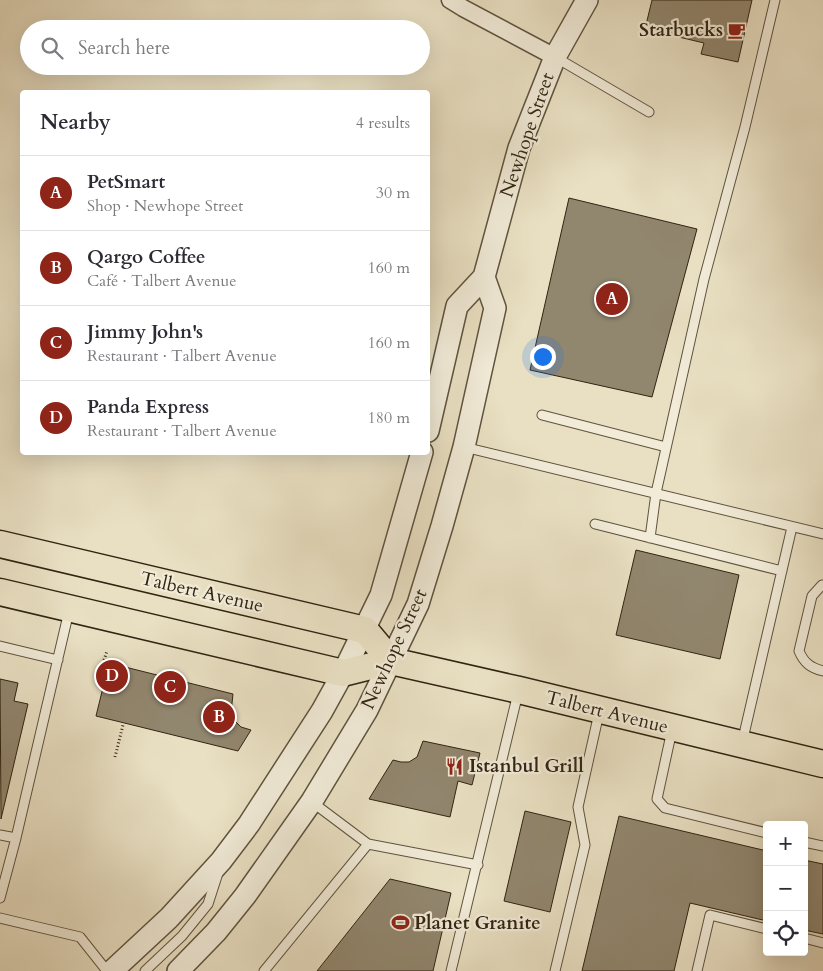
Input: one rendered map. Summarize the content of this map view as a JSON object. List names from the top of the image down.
{
  "streets": {
    "main road": ["Talbert Avenue"],
    "street": ["Newhope Street"]
  },
  "crossings": [
    ["Newhope Street", "Talbert Avenue"]
  ],
  "places": {
    "cafe": ["Starbucks"],
    "restaurant": ["Istanbul Grill"],
    "sports": ["Planet Granite"]
  },
  "page": {
    "search": "Search here",
    "heading": ["Nearby", "4 results"],
    "list": [
      {
        "mark": "A",
        "name": "PetSmart",
        "note": "Shop · Newhope Street",
        "value": "30 m"
      },
      {
        "mark": "B",
        "name": "Qargo Coffee",
        "note": "Café · Talbert Avenue",
        "value": "160 m"
      },
      {
        "mark": "C",
        "name": "Jimmy John's",
        "note": "Restaurant · Talbert Avenue",
        "value": "160 m"
      },
      {
        "mark": "D",
        "name": "Panda Express",
        "note": "Restaurant · Talbert Avenue",
        "value": "180 m"
      }
    ],
    "pins": [
      "A",
      "D",
      "C",
      "B"
    ],
    "map_buttons": ["+", "−"]
  }
}
